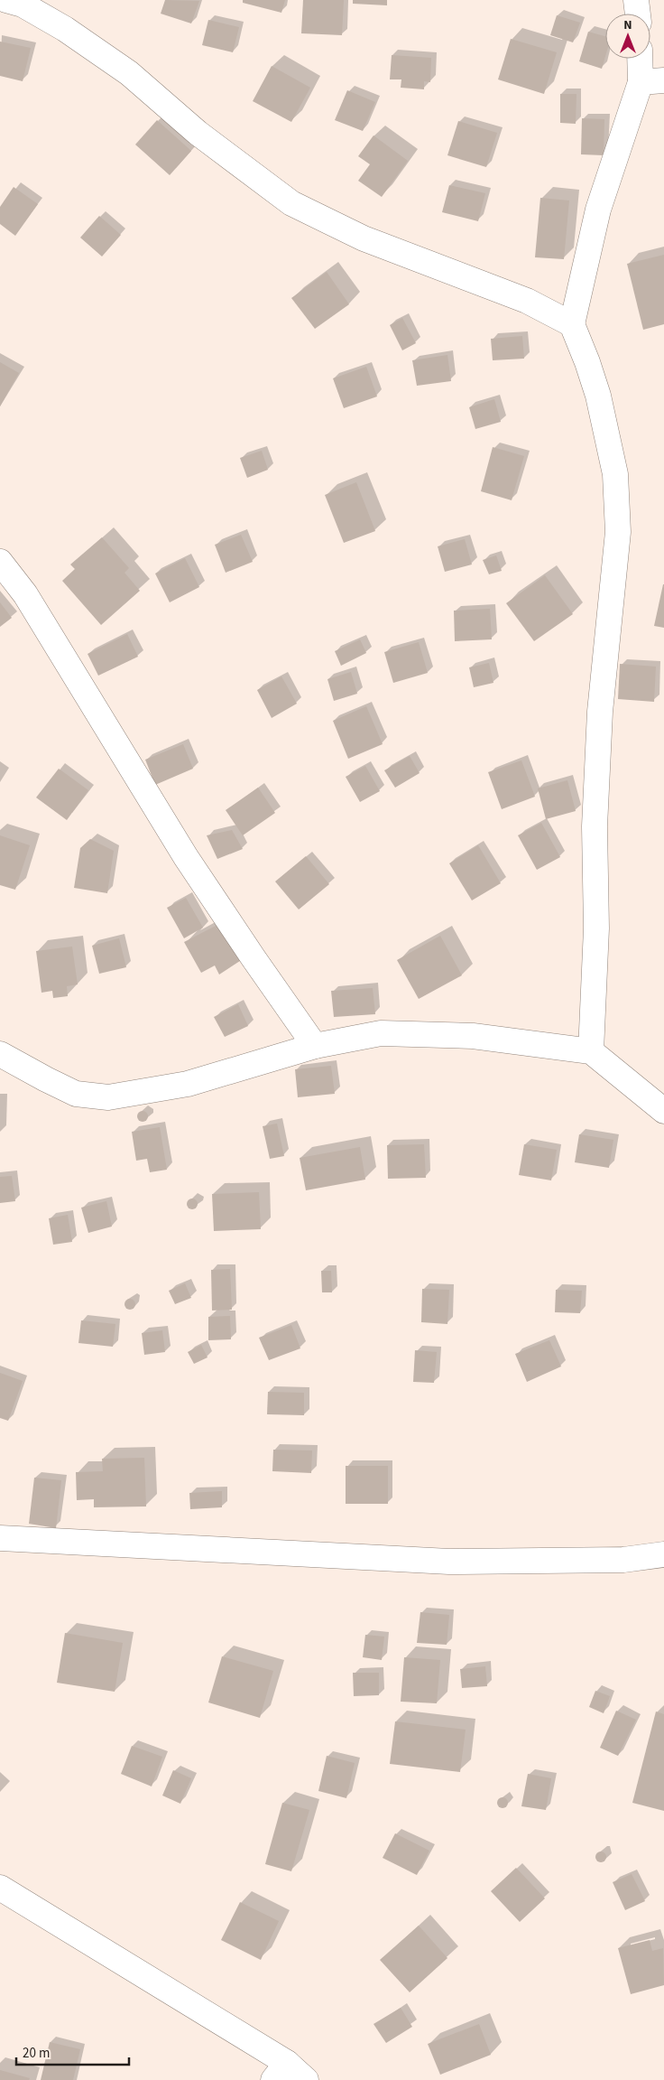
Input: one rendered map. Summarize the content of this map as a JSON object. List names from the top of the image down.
{
  "scale_bar": "20 m",
  "north": "top"
}
